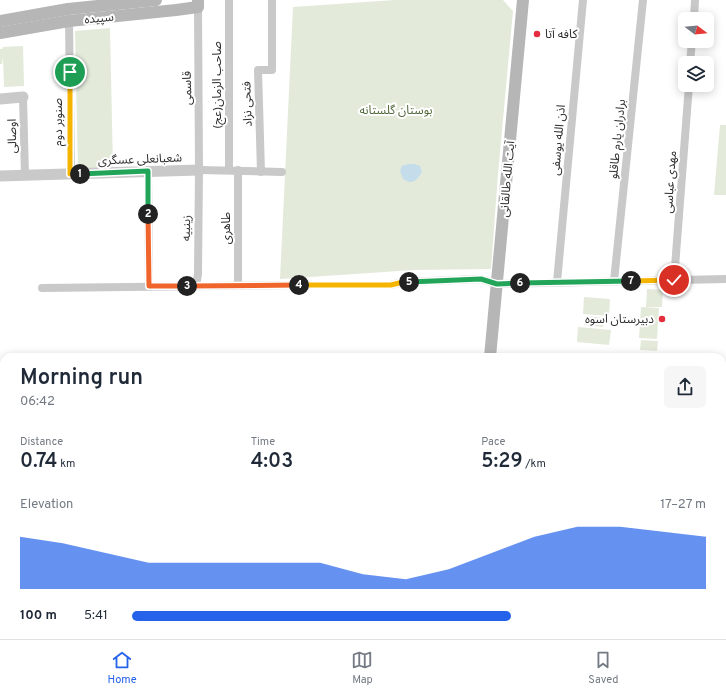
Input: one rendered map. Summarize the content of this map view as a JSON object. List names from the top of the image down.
{
  "streets": {
    "main road": ["سپیده", "آیت الله طالقانی"],
    "street": [
      "صاحب الزمان(عج)",
      "قاسمی",
      "فتحی نزاد",
      "صنوبر دوم",
      "اوصالی",
      "برادران یارم طاقلو",
      "اذن الله یوسفی",
      "شعبانعلی عسگری",
      "مهدی عباسی",
      "زینبیه",
      "طاهری"
    ]
  },
  "crossings": [
    ["سپیده", "قاسمی"],
    ["سپیده", "صنوبر دوم"],
    ["صاحب الزمان(عج)", "شعبانعلی عسگری"],
    ["قاسمی", "شعبانعلی عسگری"],
    ["قاسمی", "زینبیه"],
    ["فتحی نزاد", "شعبانعلی عسگری"],
    ["صنوبر دوم", "شعبانعلی عسگری"],
    ["اوصالی", "شعبانعلی عسگری"],
    ["شعبانعلی عسگری", "زینبیه"],
    ["شعبانعلی عسگری", "طاهری"]
  ],
  "parks": ["بوستان گلستانه"],
  "places": ["کافه آتا", "دبیرستان اسوه"],
  "north": "right",
  "page": {
    "pins": [
      "1",
      "2",
      "7",
      "5",
      "6",
      "4",
      "3"
    ],
    "heading": ["Morning run", "06:42"],
    "stats": [
      ["Distance", "0.74 km"],
      ["Time", "4:03"],
      ["Pace", "5:29 /km"]
    ],
    "chart": ["Elevation", "17–27 m"],
    "list": [
      {
        "name": "100 m",
        "note": "5:41"
      }
    ],
    "tabs": ["Home", "Map", "Saved"]
  }
}
